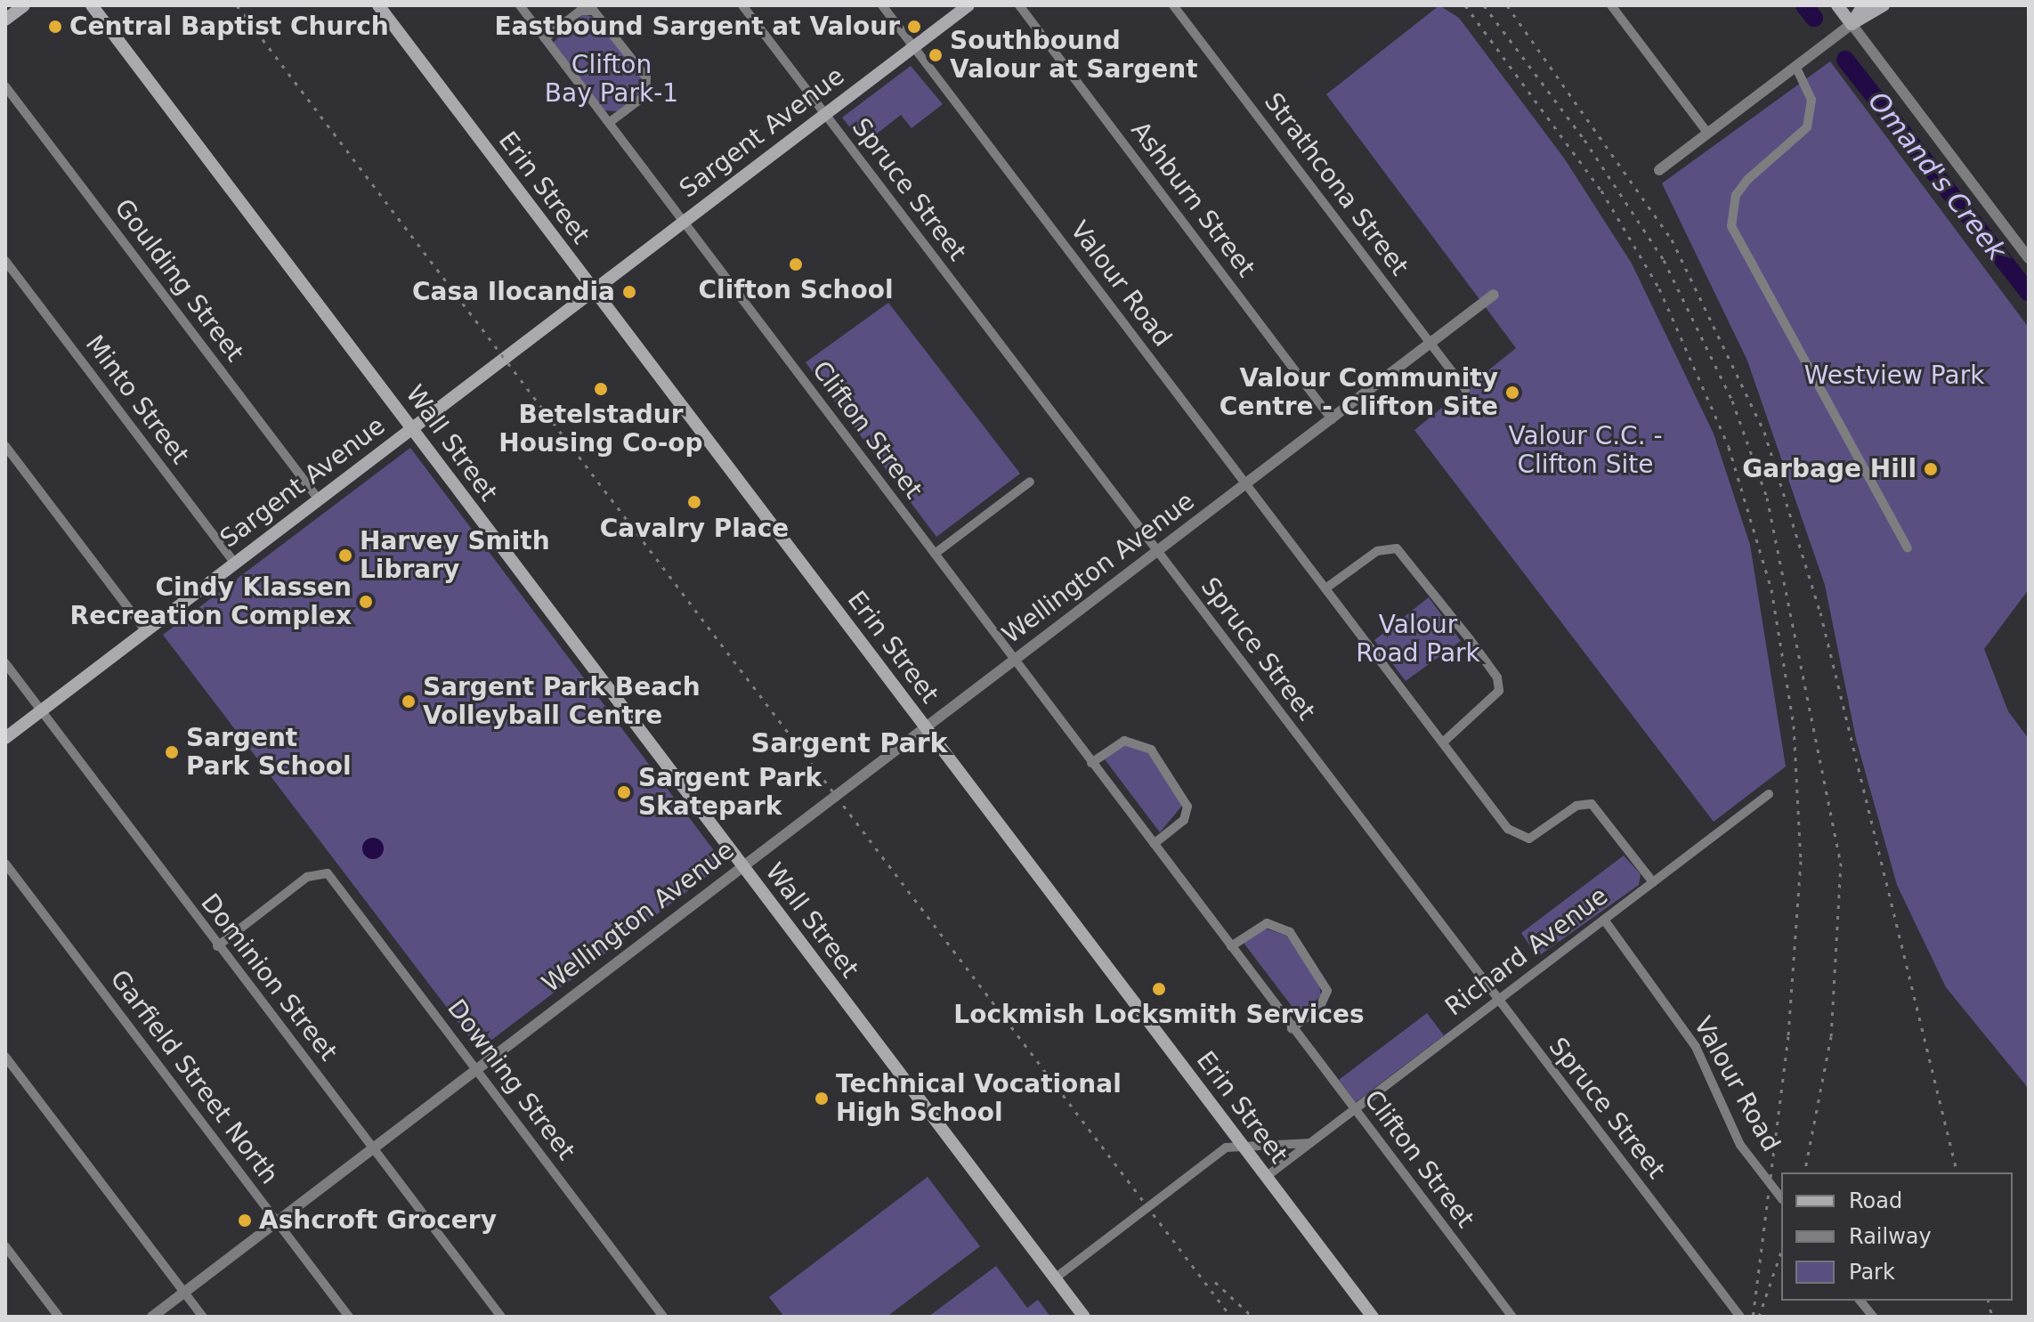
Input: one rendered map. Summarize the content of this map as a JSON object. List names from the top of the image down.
{
  "streets": {
    "main road": ["Sargent Avenue", "Erin Street", "Wall Street"],
    "street": [
      "Strathcona Street",
      "Spruce Street",
      "Ashburn Street",
      "Goulding Street",
      "Valour Road",
      "Minto Street",
      "Clifton Street",
      "Wellington Avenue",
      "Richard Avenue",
      "Dominion Street",
      "Garfield Street North",
      "Downing Street"
    ]
  },
  "crossings": [
    ["Sargent Avenue", "Erin Street"],
    ["Sargent Avenue", "Spruce Street"],
    ["Sargent Avenue", "Goulding Street"],
    ["Sargent Avenue", "Valour Road"],
    ["Sargent Avenue", "Minto Street"],
    ["Sargent Avenue", "Clifton Street"],
    ["Sargent Avenue", "Wall Street"],
    ["Sargent Avenue", "Dominion Street"],
    ["Strathcona Street", "Wellington Avenue"],
    ["Erin Street", "Wellington Avenue"],
    ["Erin Street", "Richard Avenue"],
    ["Spruce Street", "Wellington Avenue"],
    ["Spruce Street", "Richard Avenue"],
    ["Ashburn Street", "Wellington Avenue"],
    ["Valour Road", "Wellington Avenue"],
    ["Valour Road", "Richard Avenue"],
    ["Clifton Street", "Wellington Avenue"],
    ["Clifton Street", "Richard Avenue"],
    ["Wall Street", "Wellington Avenue"],
    ["Wellington Avenue", "Dominion Street"],
    ["Wellington Avenue", "Garfield Street North"],
    ["Wellington Avenue", "Downing Street"],
    ["Dominion Street", "Downing Street"]
  ],
  "districts": ["Sargent Park"],
  "water": ["Omand's Creek"],
  "parks": [
    "Clifton Bay Park-1",
    "Westview Park",
    "Valour C.C. - Clifton Site",
    "Valour Road Park"
  ],
  "places": [
    "Central Baptist Church",
    "Eastbound Sargent at Valour",
    "Southbound Valour at Sargent",
    "Clifton School",
    "Casa Ilocandia",
    "Betelstadur Housing Co-op",
    "Valour Community Centre - Clifton Site",
    "Garbage Hill",
    "Cavalry Place",
    "Harvey Smith Library",
    "Cindy Klassen Recreation Complex",
    "Sargent Park Beach Volleyball Centre",
    "Sargent Park School",
    "Sargent Park Skatepark",
    "Lockmish Locksmith Services",
    "Technical Vocational High School",
    "Ashcroft Grocery"
  ],
  "legend": ["Road", "Railway", "Park"]
}
